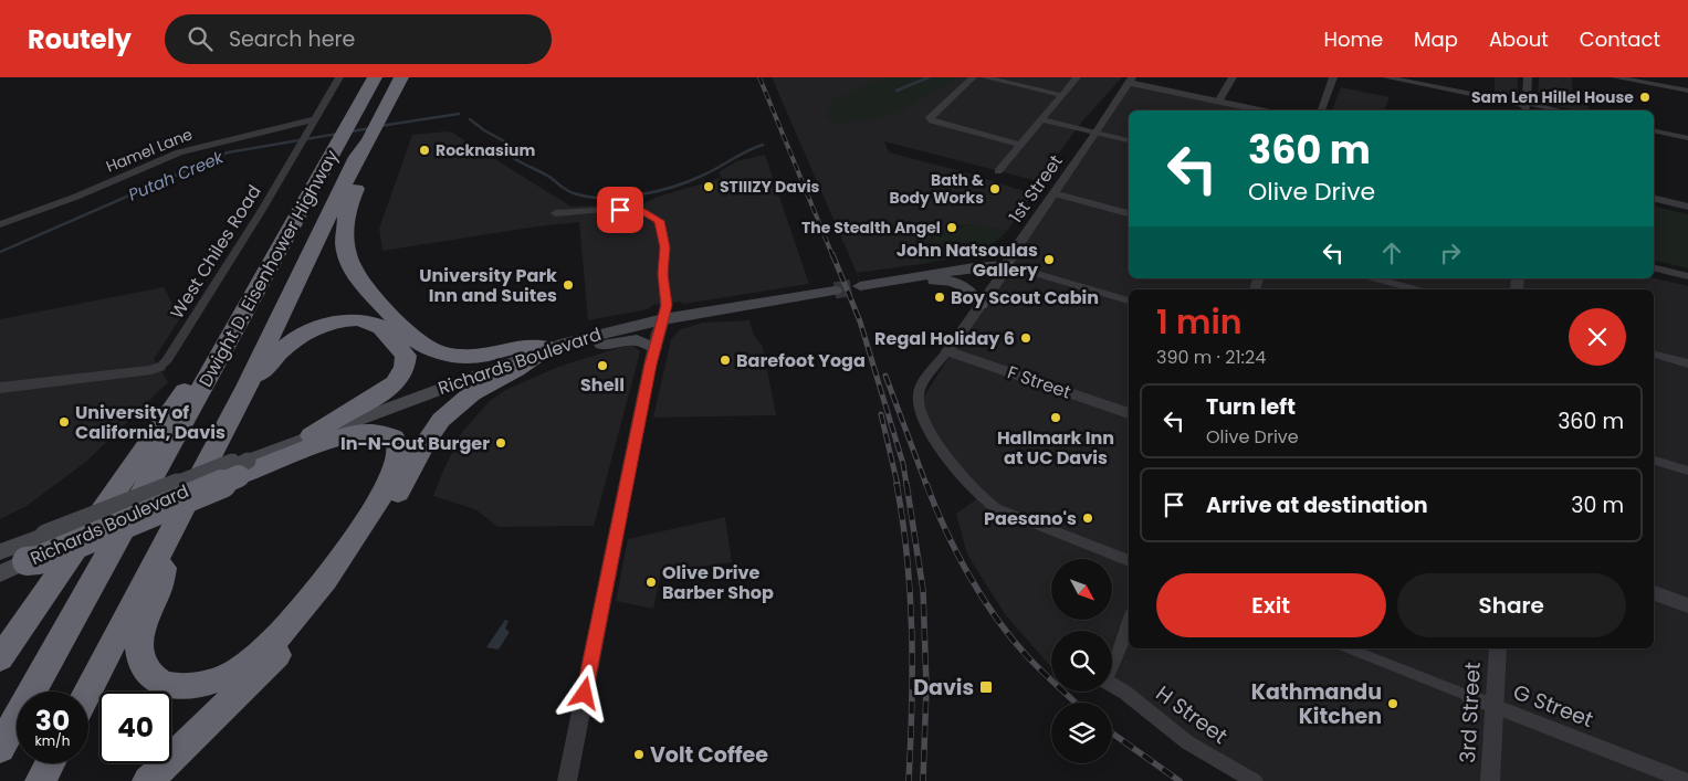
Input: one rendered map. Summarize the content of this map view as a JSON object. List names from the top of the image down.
{
  "streets": {
    "highway": ["Dwight D. Eisenhower Highway"],
    "main road": ["Richards Boulevard"],
    "street": [
      "Hamel Lane",
      "1st Street",
      "West Chiles Road",
      "F Street",
      "G Street",
      "3rd Street",
      "H Street"
    ]
  },
  "crossings": [
    ["Hamel Lane", "West Chiles Road"],
    ["1st Street", "F Street"],
    ["G Street", "3rd Street"]
  ],
  "water": ["Putah Creek"],
  "places": {
    "other": [
      "Sam Len Hillel House",
      "Rocknasium",
      "STIIIZY Davis",
      "Bath & Body Works",
      "The Stealth Angel",
      "John Natsoulas Gallery",
      "University Park Inn and Suites",
      "Boy Scout Cabin",
      "Regal Holiday 6",
      "Barefoot Yoga",
      "Shell",
      "Hallmark Inn at UC Davis",
      "University of California, Davis",
      "In-N-Out Burger",
      "Paesano's",
      "Olive Drive Barber Shop",
      "Kathmandu Kitchen",
      "Volt Coffee"
    ],
    "transit": ["Davis"]
  },
  "north": "bottom right",
  "page": {
    "header": "Routely",
    "search": "Search here",
    "nav": [
      "Home",
      "Map",
      "About",
      "Contact"
    ],
    "turn": ["360 m", "Olive Drive"],
    "heading": ["1 min", "390 m · 21:24"],
    "list": [
      {
        "name": "Turn left",
        "note": "Olive Drive",
        "value": "360 m"
      },
      {
        "name": "Arrive at destination",
        "value": "30 m"
      }
    ],
    "buttons": ["Exit", "Share"],
    "speed": "30 km/h",
    "limit": "40"
  }
}
